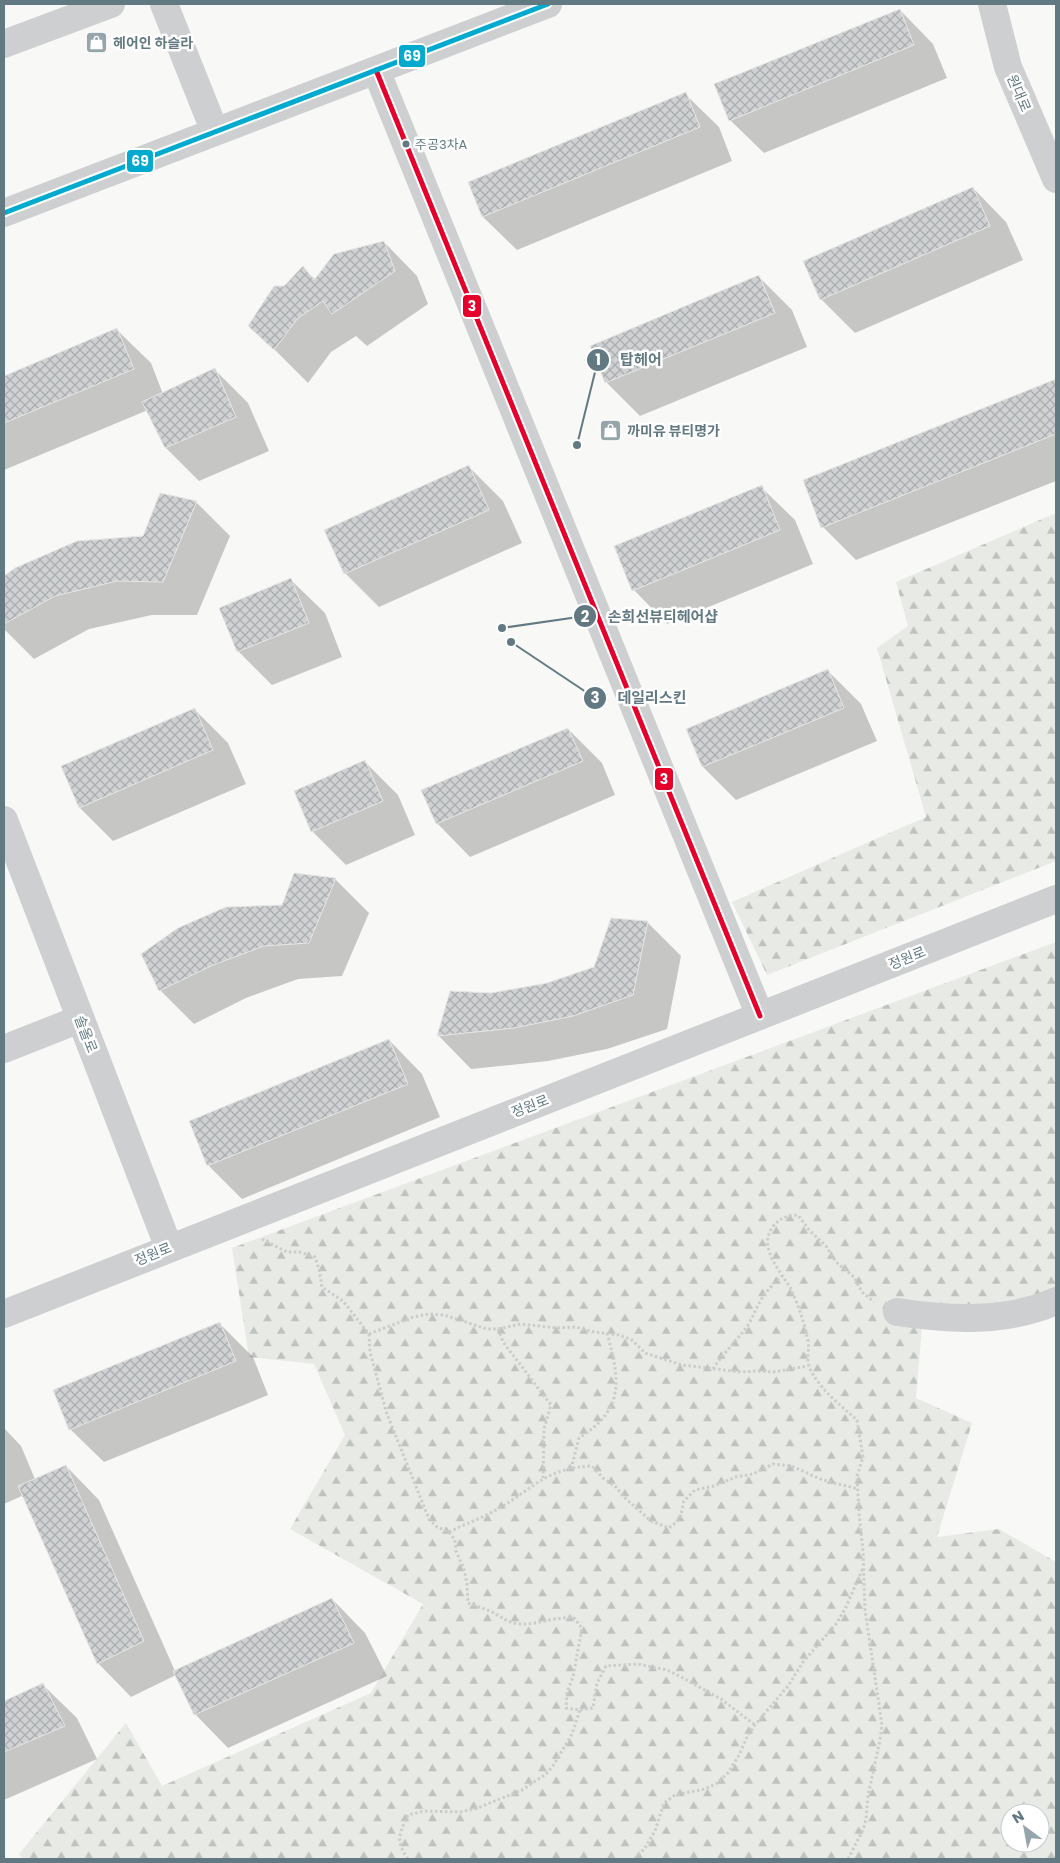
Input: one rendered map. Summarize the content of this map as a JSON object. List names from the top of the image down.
{
  "streets": {
    "street": ["원대로", "정원로", "솔올로"]
  },
  "crossings": [
    ["정원로", "솔올로"]
  ],
  "places": {
    "shop": ["헤어인 하슬라", "까미유 뷰티명가"],
    "other": [
      "주공3차A",
      "탑헤어",
      "손희선뷰티헤어샵",
      "데일리스킨"
    ]
  },
  "lines": ["transit line 69", "transit line 3"],
  "north": "top left"
}
